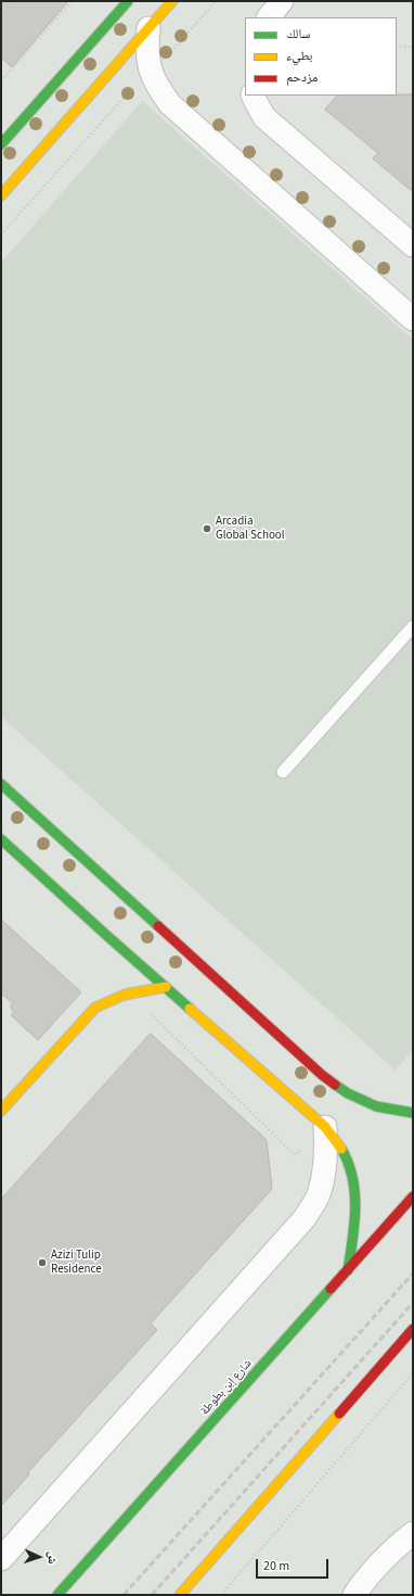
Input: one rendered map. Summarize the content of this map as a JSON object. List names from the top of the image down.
{
  "streets": {
    "street": ["شارع إبن بطوطة"]
  },
  "places": ["Arcadia Global School", "Azizi Tulip Residence"],
  "legend": ["سالك", "بطيء", "مزدحم"],
  "scale_bar": "20 m",
  "north": "right"
}
